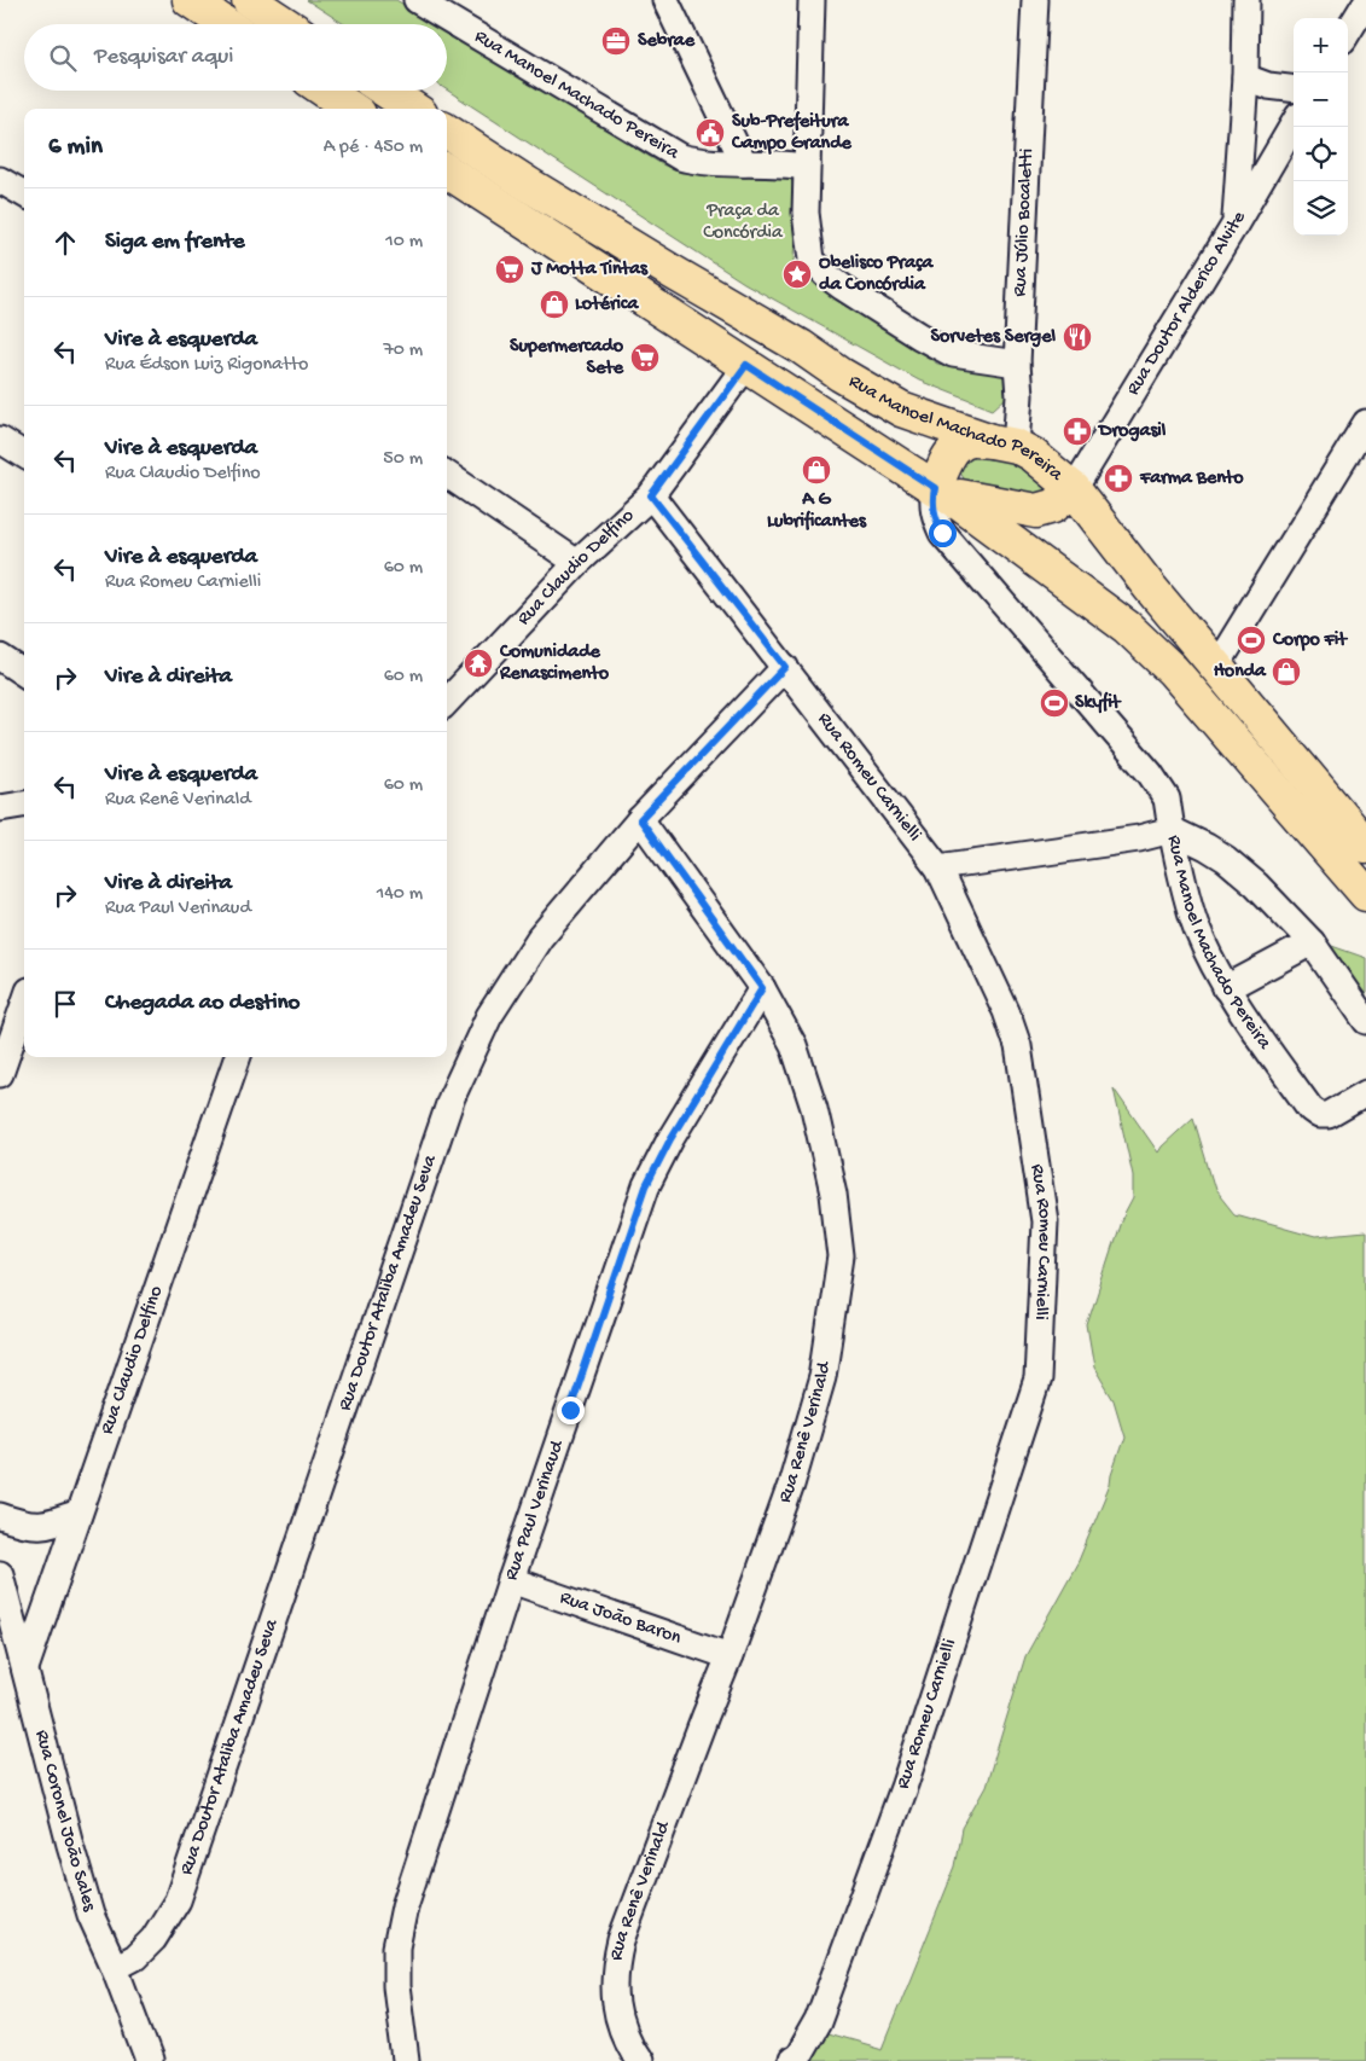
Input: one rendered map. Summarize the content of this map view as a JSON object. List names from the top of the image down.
{
  "streets": {
    "main road": ["Rua Manoel Machado Pereira"],
    "street": [
      "Rua Júlio Bocaletti",
      "Rua Doutor Alderico Alvite",
      "Rua Claudio Delfino",
      "Rua Romeu Carnielli",
      "Rua Doutor Ataliba Amadeu Seva",
      "Rua Renê Verinald",
      "Rua Paul Verinaud",
      "Rua João Baron",
      "Rua Coronel João Sales"
    ]
  },
  "crossings": [
    ["Rua Manoel Machado Pereira", "Rua Júlio Bocaletti"],
    ["Rua Manoel Machado Pereira", "Rua Doutor Alderico Alvite"],
    ["Rua Claudio Delfino", "Rua Romeu Carnielli"],
    ["Rua Claudio Delfino", "Rua Coronel João Sales"],
    ["Rua Romeu Carnielli", "Rua Doutor Ataliba Amadeu Seva"],
    ["Rua Doutor Ataliba Amadeu Seva", "Rua Renê Verinald"],
    ["Rua Doutor Ataliba Amadeu Seva", "Rua Coronel João Sales"],
    ["Rua Renê Verinald", "Rua Paul Verinaud"],
    ["Rua Renê Verinald", "Rua João Baron"],
    ["Rua Paul Verinaud", "Rua João Baron"]
  ],
  "parks": ["Praça da Concórdia"],
  "places": {
    "office": ["Sebrae"],
    "public building": ["Sub-Prefeitura Campo Grande"],
    "supermarket": ["J Motta Tintas", "Supermercado Sete"],
    "place": ["Obelisco Praça da Concórdia"],
    "shop": ["Lotérica", "A G Lubrificantes", "Honda"],
    "restaurant": ["Sorvetes Sergel"],
    "pharmacy": ["Drogasil", "Farma Bento"],
    "sports": ["Corpo Fit", "Skyfit"],
    "temple": ["Comunidade Renascimento"]
  },
  "page": {
    "map_buttons": ["+", "−"],
    "search": "Pesquisar aqui",
    "heading": ["6 min", "A pé · 450 m"],
    "list": [
      ["Siga em frente", "10 m"],
      ["Vire à esquerda", "Rua Édson Luiz Rigonatto", "70 m"],
      ["Vire à esquerda", "Rua Claudio Delfino", "50 m"],
      ["Vire à esquerda", "Rua Romeu Carnielli", "60 m"],
      ["Vire à direita", "60 m"],
      ["Vire à esquerda", "Rua Renê Verinald", "60 m"],
      ["Vire à direita", "Rua Paul Verinaud", "140 m"],
      "Chegada ao destino"
    ]
  }
}
